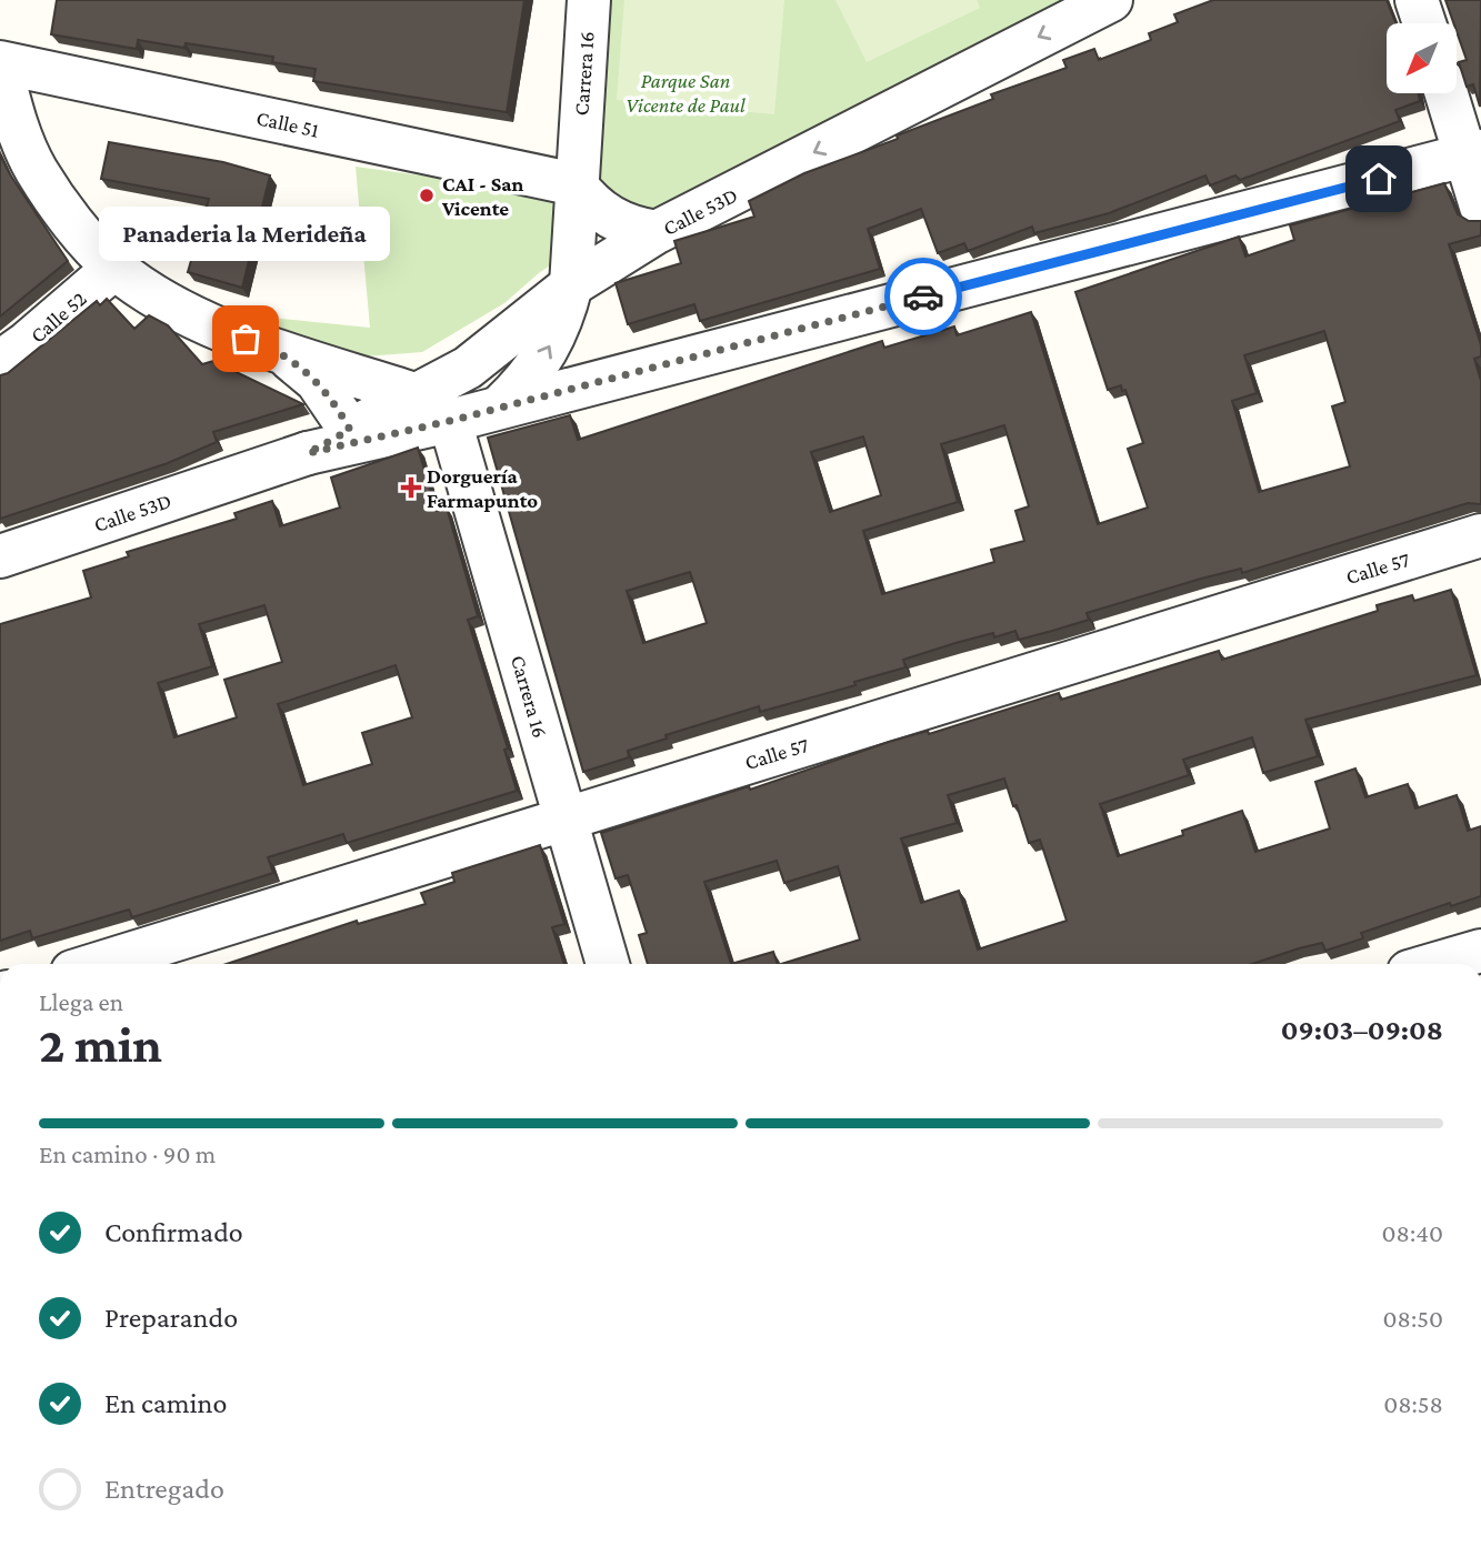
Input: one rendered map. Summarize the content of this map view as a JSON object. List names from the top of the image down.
{
  "streets": {
    "street": [
      "Carrera 16",
      "Calle 51",
      "Calle 53D",
      "Calle 52",
      "Calle 57"
    ]
  },
  "crossings": [
    ["Carrera 16", "Calle 51"],
    ["Carrera 16", "Calle 53D"],
    ["Carrera 16", "Calle 57"]
  ],
  "parks": ["Parque San Vicente de Paul"],
  "places": {
    "other": ["CAI - San Vicente", "Panaderia la Merideña"],
    "health": ["Dorguería Farmapunto"]
  },
  "north": "bottom left",
  "page": {
    "bubble": "Panaderia la Merideña",
    "heading": ["2 min", "Llega en", "09:03–09:08"],
    "bar": "En camino · 90 m",
    "list": [
      ["Confirmado", "08:40"],
      ["Preparando", "08:50"],
      ["En camino", "08:58"],
      "Entregado"
    ]
  }
}
